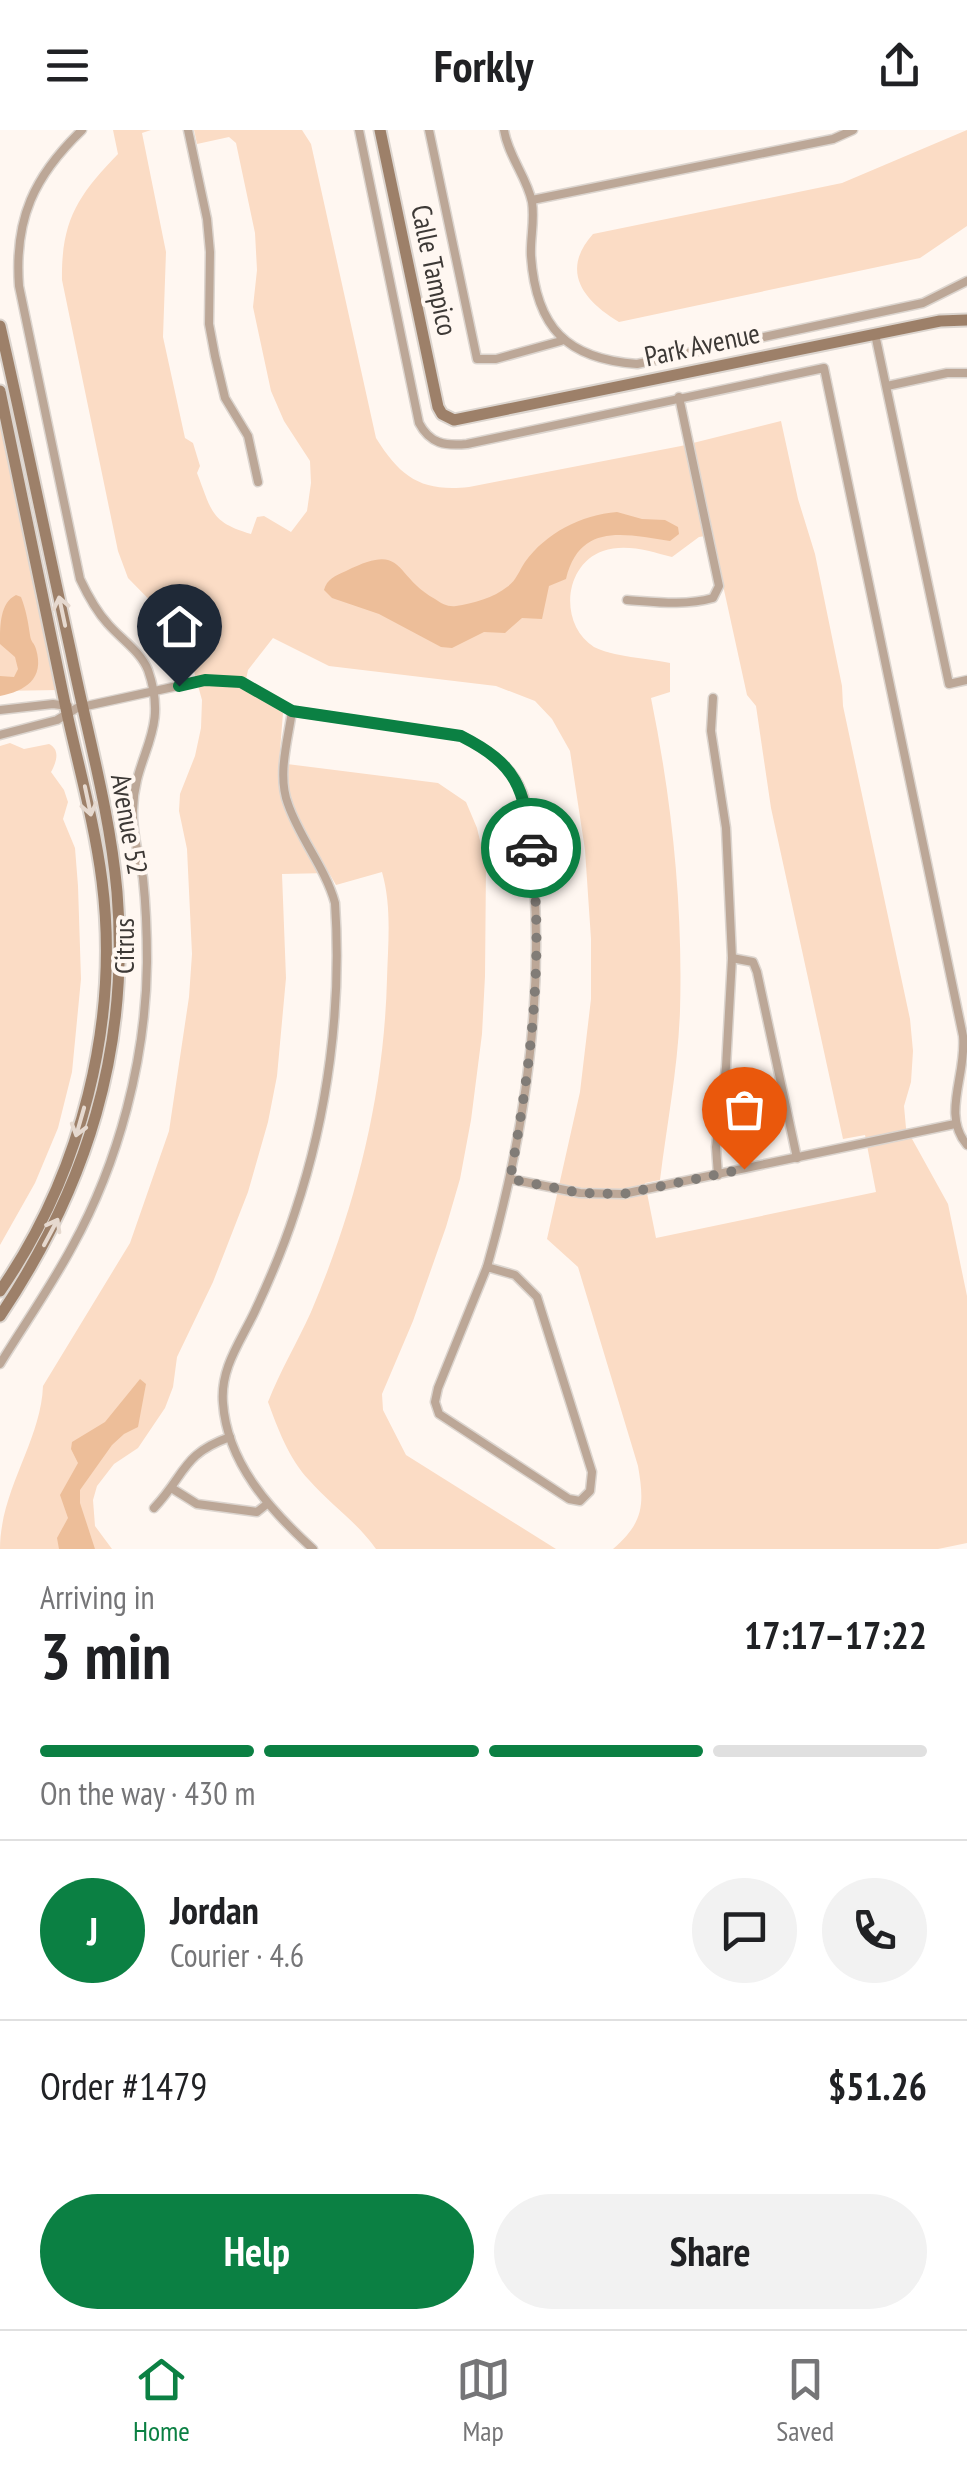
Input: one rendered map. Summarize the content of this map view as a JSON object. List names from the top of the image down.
{
  "streets": {
    "main road": ["Calle Tampico", "Park Avenue", "Avenue 52"],
    "street": ["Citrus"]
  },
  "crossings": [
    ["Calle Tampico", "Park Avenue"]
  ],
  "page": {
    "header": "Forkly",
    "heading": ["3 min", "Arriving in", "17:17–17:22"],
    "panel": [
      "Jordan",
      "Courier · 4.6",
      "Order #1479",
      "$51.26"
    ],
    "bar": "On the way · 430 m",
    "round": "J",
    "buttons": ["Help", "Share"],
    "tabs": ["Home", "Map", "Saved"]
  }
}
